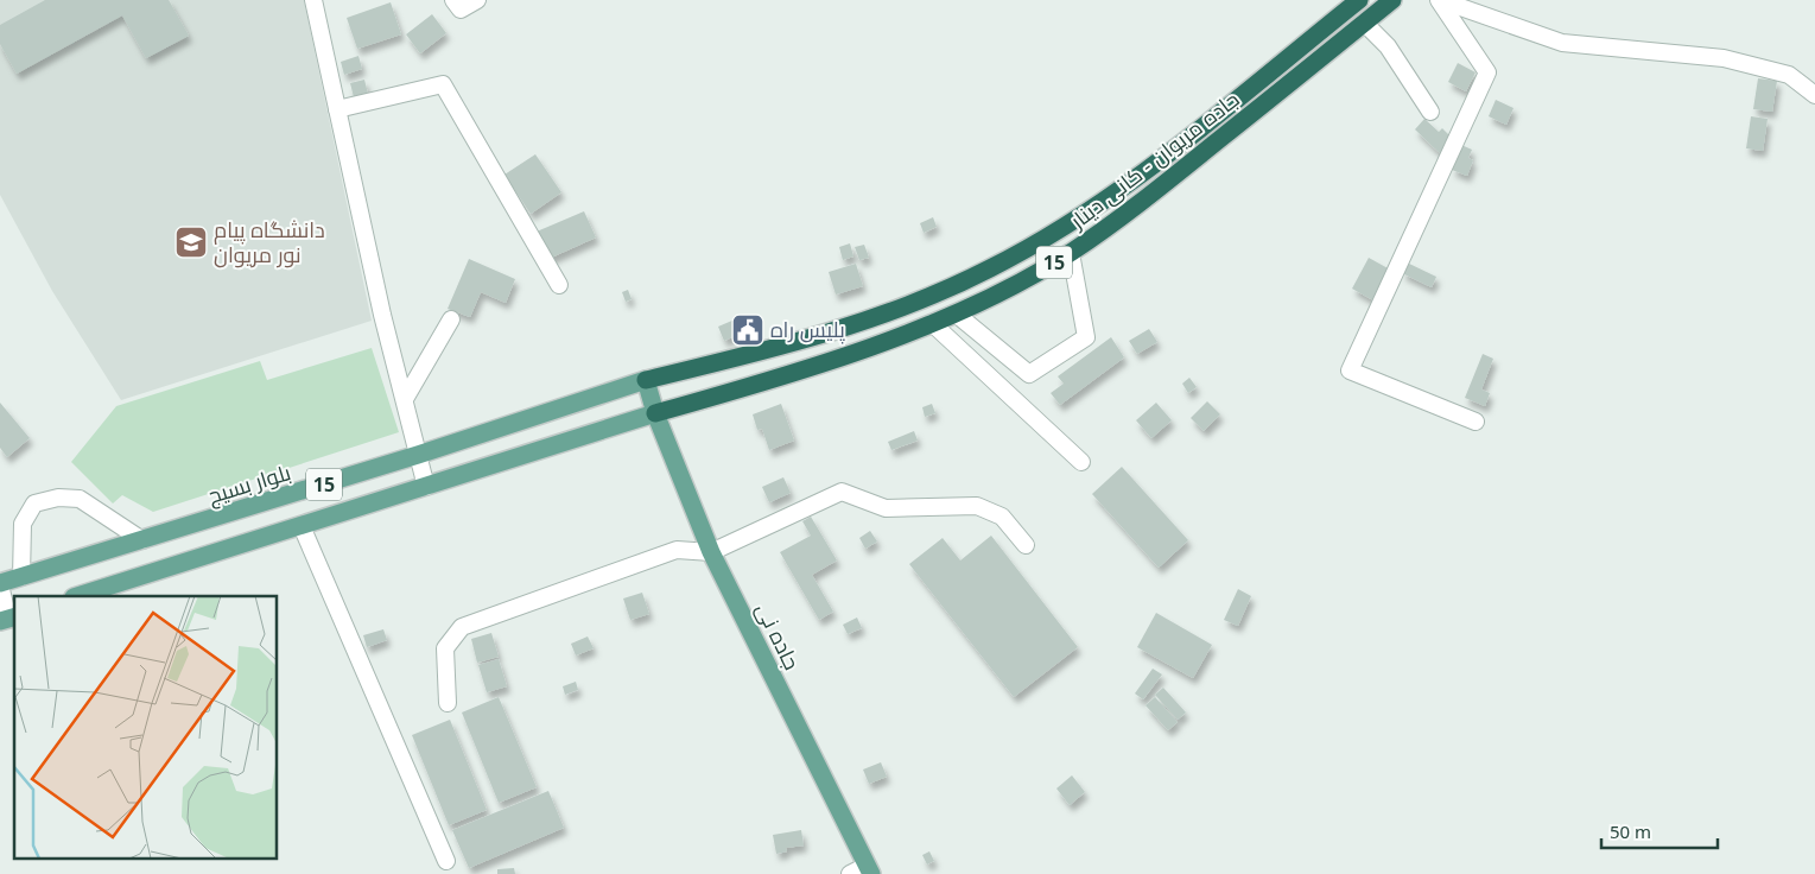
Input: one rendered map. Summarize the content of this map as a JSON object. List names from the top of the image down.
{
  "streets": {
    "highway": ["جاده مریوان - کانی دینار", "15"],
    "main road": ["بلوار بسیج", "جاده نی"]
  },
  "crossings": [
    ["جاده مریوان - کانی دینار", "15"],
    ["جاده مریوان - کانی دینار", "جاده نی"],
    ["15", "بلوار بسیج"],
    ["15", "جاده نی"],
    ["بلوار بسیج", "جاده نی"]
  ],
  "places": {
    "school or university": ["دانشگاه پیام نور مریوان"],
    "public building": ["پلیس راه"]
  },
  "scale_bar": "50 m"
}
